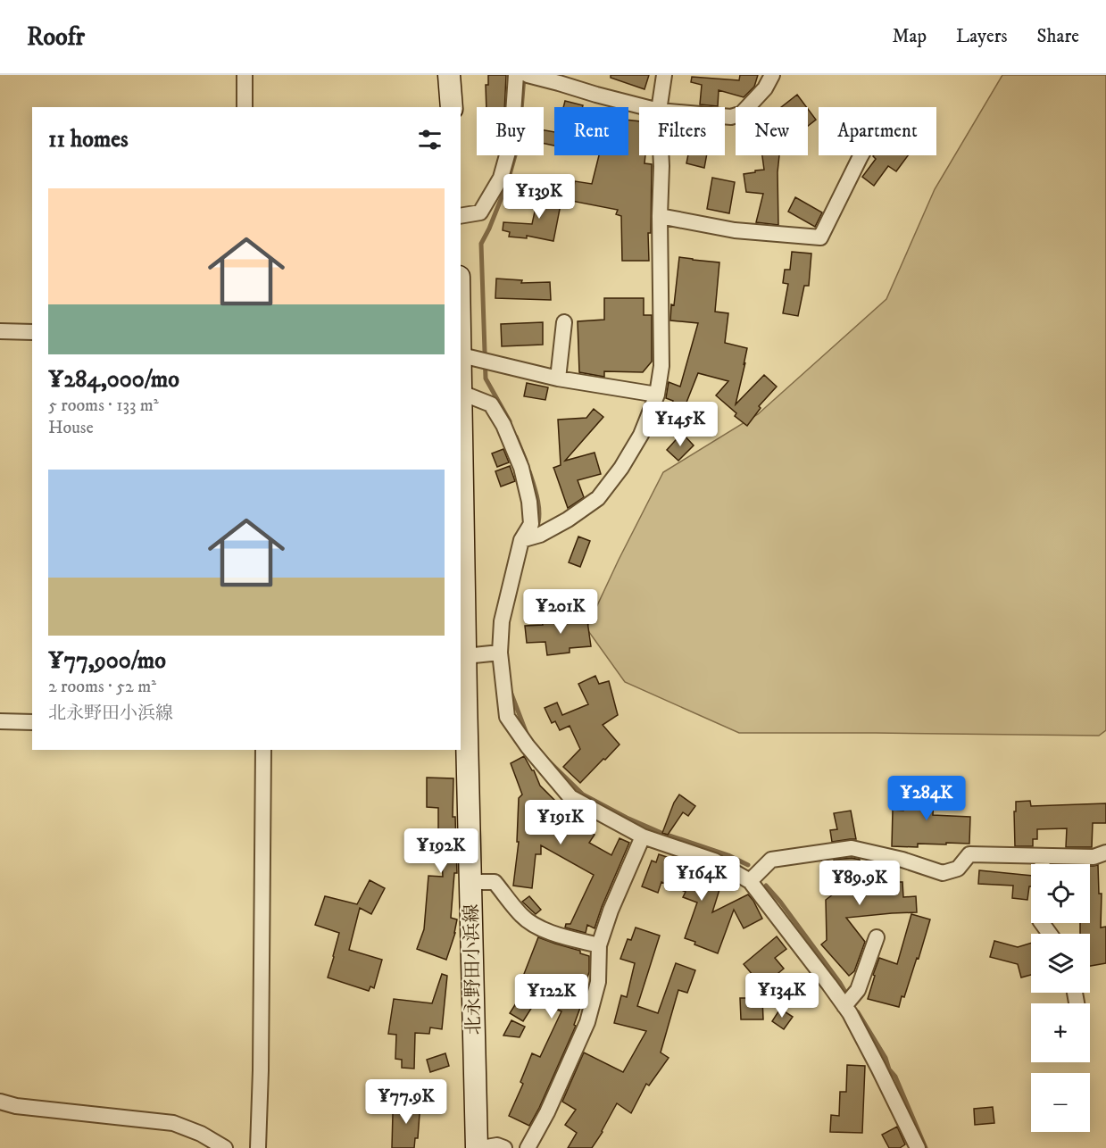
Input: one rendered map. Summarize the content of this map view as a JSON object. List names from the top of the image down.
{
  "streets": {
    "main road": ["北永野田小浜線"]
  },
  "page": {
    "header": "Roofr",
    "nav": ["Map", "Layers", "Share"],
    "chip": [
      "Buy",
      "Rent",
      "Filters",
      "New",
      "Apartment"
    ],
    "heading": "11 homes",
    "list": [
      {
        "name": "¥284,000/mo",
        "note": "5 rooms · 133 m² · House"
      },
      {
        "name": "¥77,900/mo",
        "note": "2 rooms · 52 m² · 北永野田小浜線"
      }
    ],
    "price": [
      "¥139K",
      "¥145K",
      "¥201K",
      "¥284K",
      "¥191K",
      "¥192K",
      "¥164K",
      "¥89.9K",
      "¥134K",
      "¥122K",
      "¥77.9K"
    ],
    "map_buttons": ["+", "−"]
  }
}
